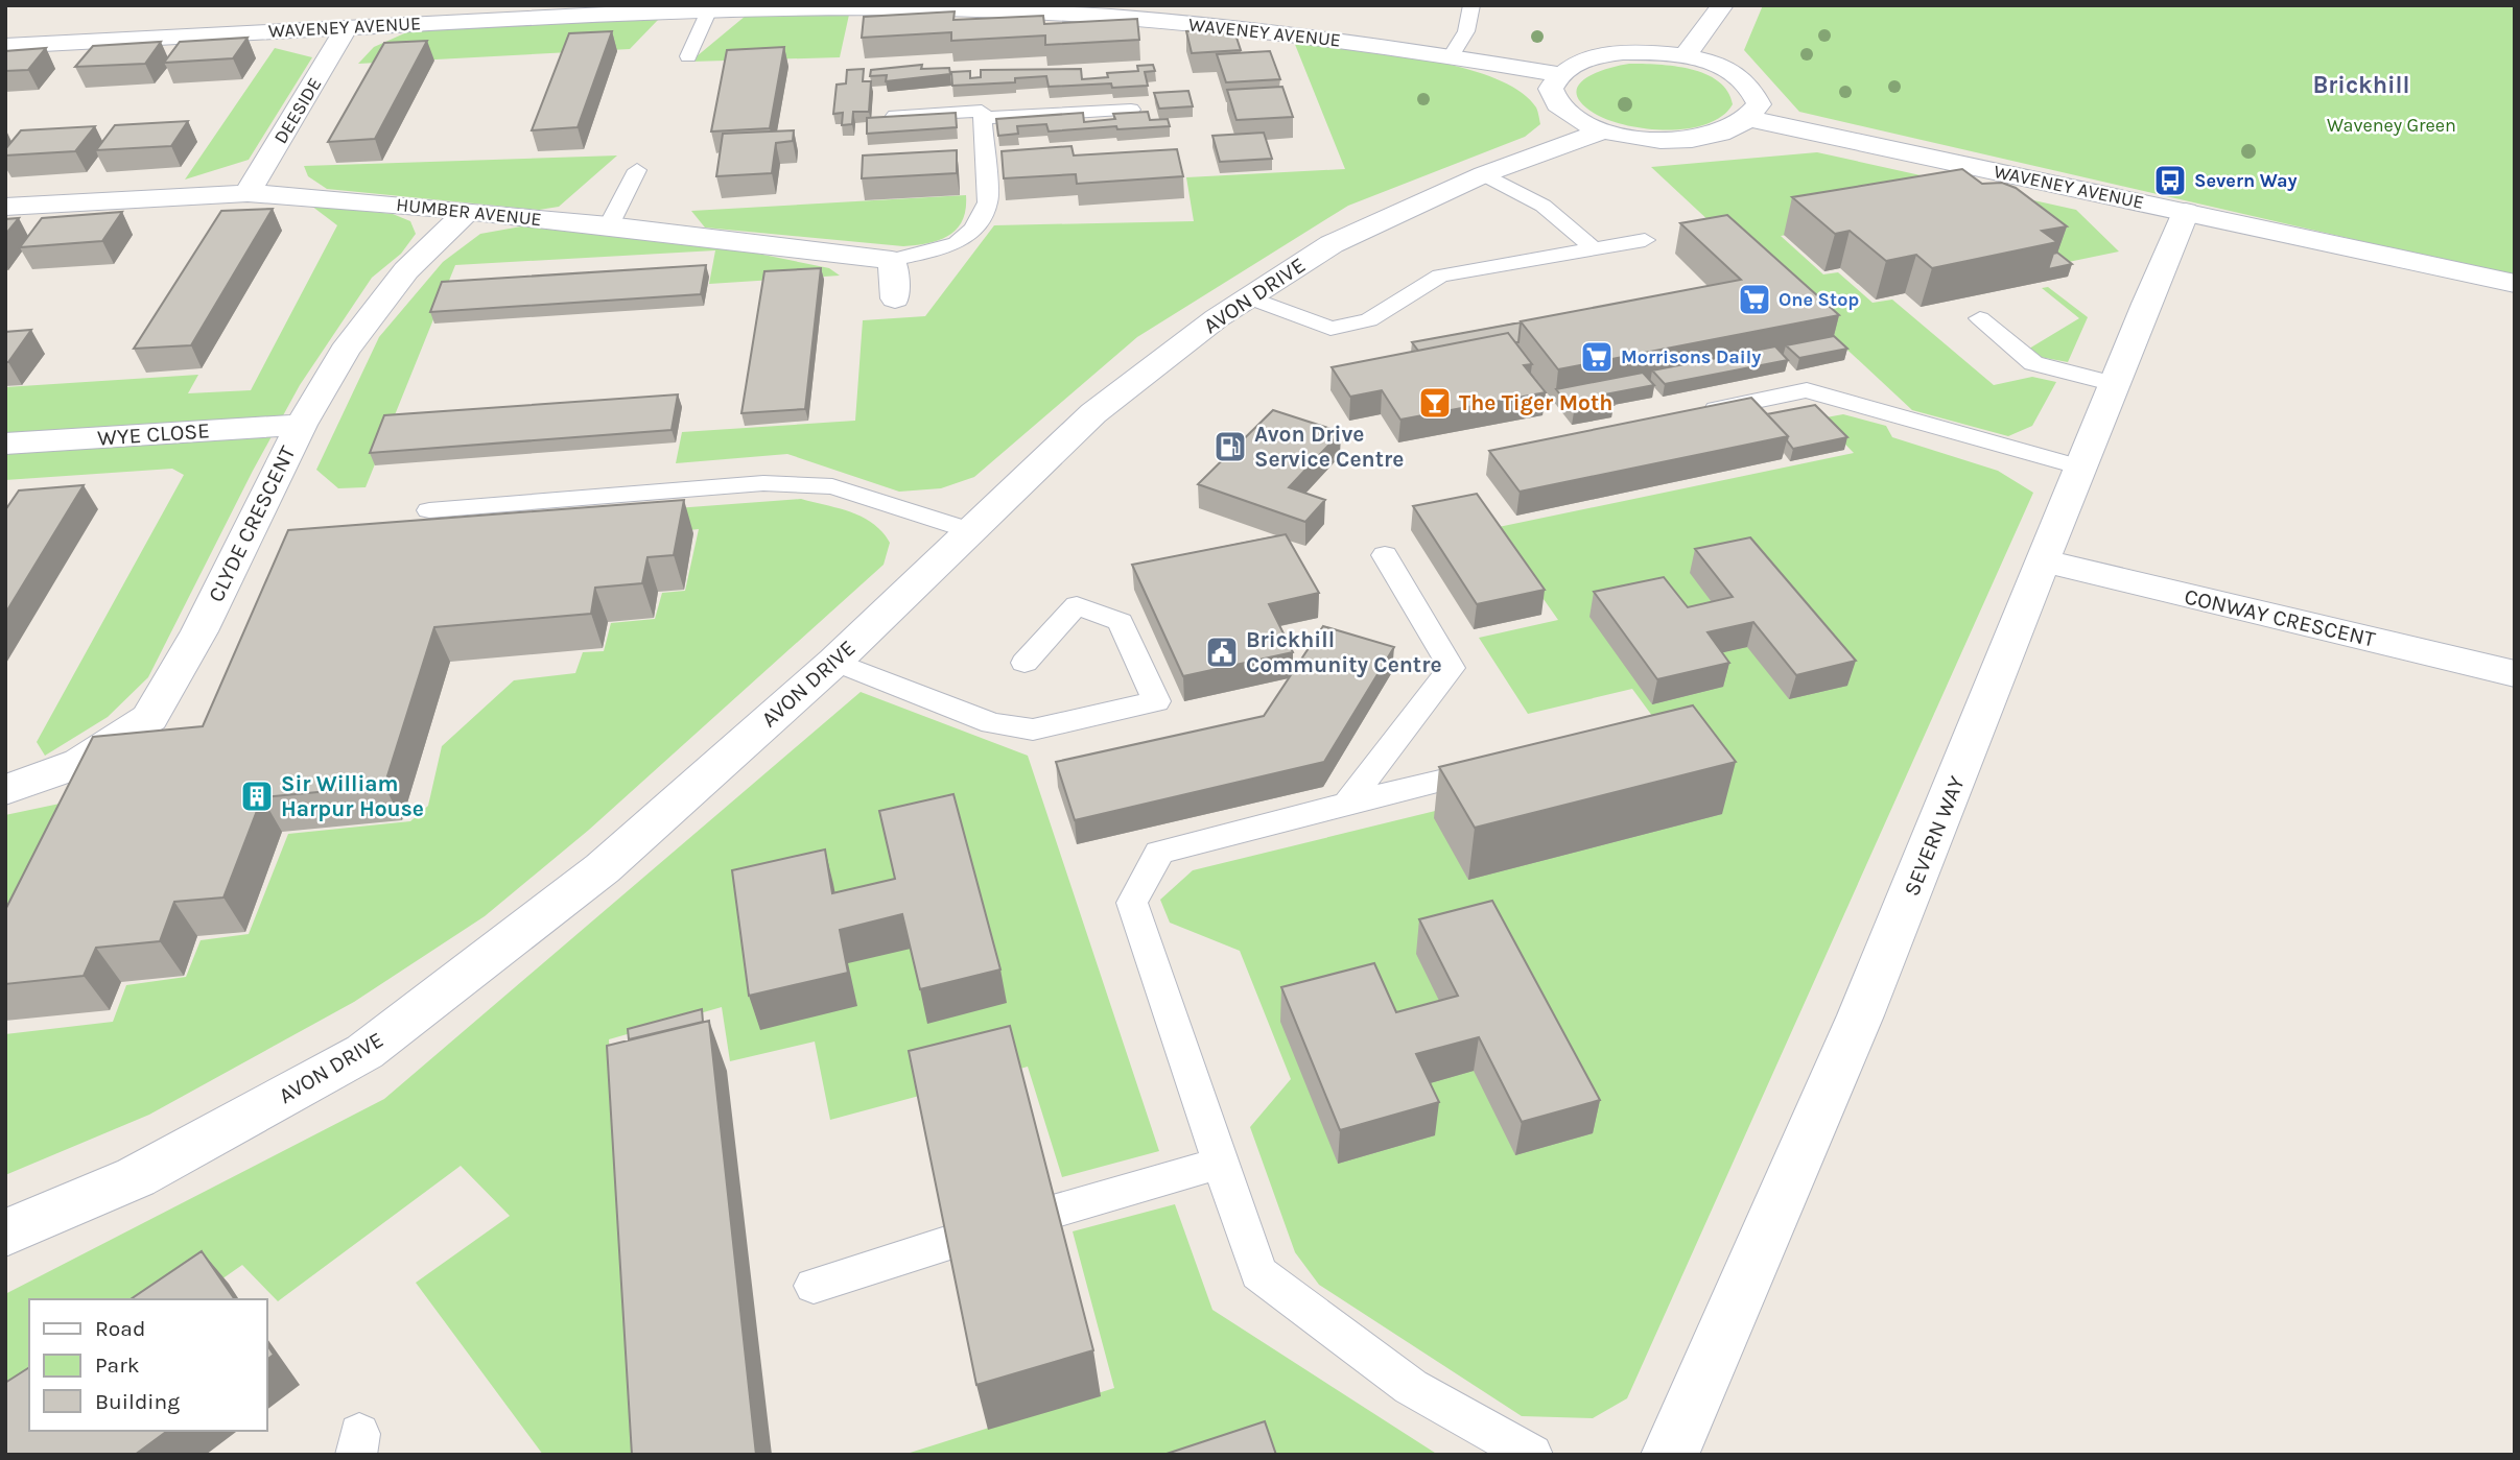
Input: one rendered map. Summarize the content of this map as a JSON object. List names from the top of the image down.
{
  "streets": {
    "street": [
      "WAVENEY AVENUE",
      "DEESIDE",
      "HUMBER AVENUE",
      "AVON DRIVE",
      "WYE CLOSE",
      "CLYDE CRESCENT",
      "CONWAY CRESCENT",
      "SEVERN WAY"
    ]
  },
  "crossings": [
    ["WAVENEY AVENUE", "DEESIDE"],
    ["WAVENEY AVENUE", "SEVERN WAY"],
    ["DEESIDE", "HUMBER AVENUE"],
    ["HUMBER AVENUE", "CLYDE CRESCENT"],
    ["WYE CLOSE", "CLYDE CRESCENT"],
    ["CONWAY CRESCENT", "SEVERN WAY"]
  ],
  "districts": ["Brickhill"],
  "parks": ["Waveney Green"],
  "places": {
    "bus stop": ["Severn Way"],
    "supermarket": ["One Stop", "Morrisons Daily"],
    "bar": ["The Tiger Moth"],
    "fuel station": ["Avon Drive Service Centre"],
    "public building": ["Brickhill Community Centre"],
    "building": ["Sir William Harpur House"]
  },
  "legend": ["Road", "Park", "Building"]
}
